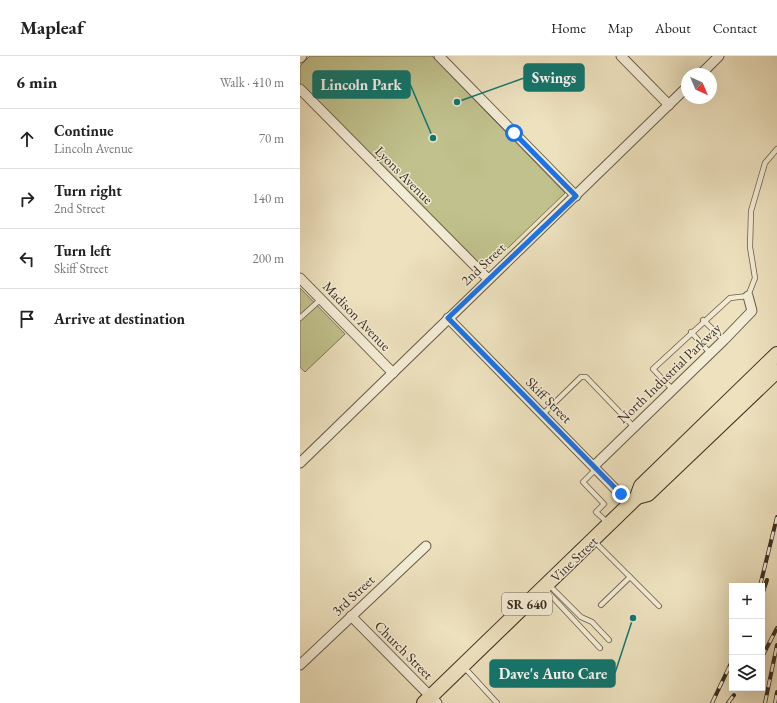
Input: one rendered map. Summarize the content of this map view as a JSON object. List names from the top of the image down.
{
  "streets": {
    "main road": ["Vine Street", "SR 640"],
    "street": [
      "Lyons Avenue",
      "2nd Street",
      "Madison Avenue",
      "North Industrial Parkway",
      "Skiff Street",
      "3rd Street",
      "Church Street"
    ]
  },
  "crossings": [
    ["Lyons Avenue", "2nd Street"],
    ["2nd Street", "Madison Avenue"],
    ["2nd Street", "Skiff Street"],
    ["North Industrial Parkway", "Skiff Street"],
    ["Skiff Street", "Vine Street"],
    ["Vine Street", "Church Street"],
    ["3rd Street", "Church Street"]
  ],
  "places": ["Swings", "Lincoln Park", "Dave's Auto Care"],
  "north": "bottom right",
  "page": {
    "header": "Mapleaf",
    "nav": [
      "Home",
      "Map",
      "About",
      "Contact"
    ],
    "heading": ["6 min", "Walk · 410 m"],
    "list": [
      ["Continue", "Lincoln Avenue", "70 m"],
      ["Turn right", "2nd Street", "140 m"],
      ["Turn left", "Skiff Street", "200 m"],
      "Arrive at destination"
    ],
    "map_buttons": ["+", "−"]
  }
}
